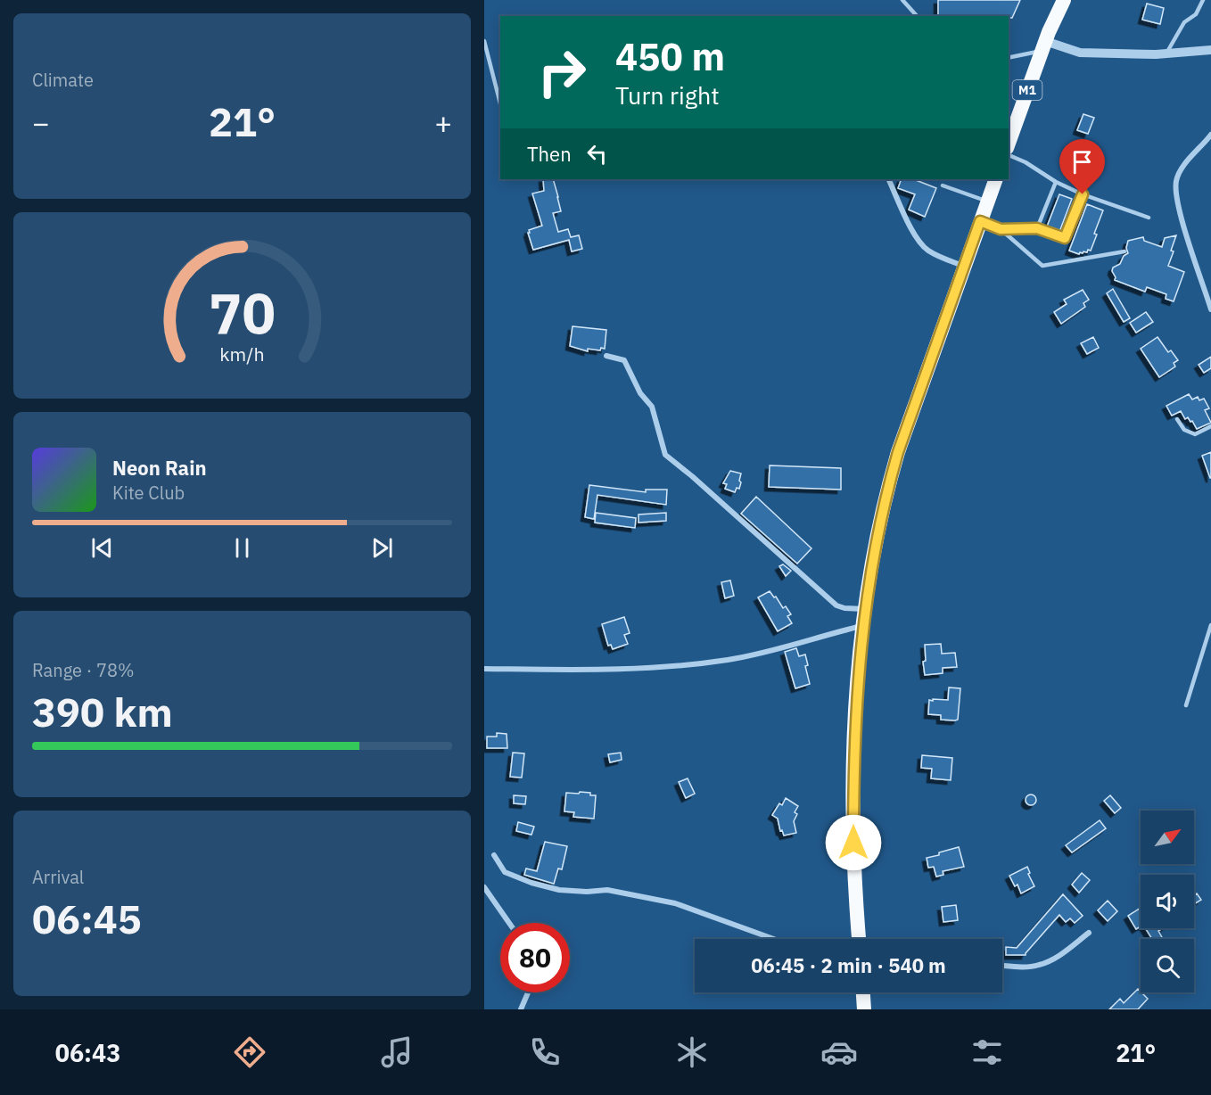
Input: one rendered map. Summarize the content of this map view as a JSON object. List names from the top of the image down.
{
  "streets": {
    "highway": ["M1"]
  },
  "north": "top right",
  "page": {
    "tile": [
      "Climate",
      ["Range · 78%", "390 km"],
      ["Arrival", "06:45"]
    ],
    "turn": ["450 m", "Turn right"],
    "heat": ["−", "21°", "+"],
    "then": "Then",
    "song": ["Neon Rain", "Kite Club"],
    "limit": "80",
    "trip": "06:45 · 2 min · 540 m",
    "tabs": ["06:43", "21°"],
    "gauge": ["70", "km/h"]
  }
}
